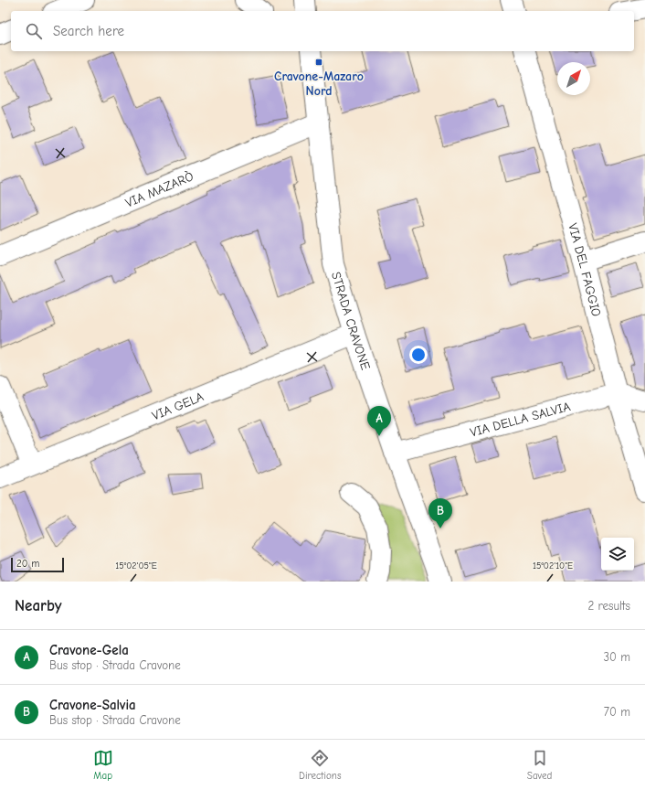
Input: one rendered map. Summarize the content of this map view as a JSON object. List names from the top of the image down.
{
  "streets": {
    "street": [
      "VIA MAZARÒ",
      "VIA DEL FAGGIO",
      "STRADA CRAVONE",
      "VIA GELA",
      "VIA DELLA SALVIA"
    ]
  },
  "crossings": [
    ["VIA MAZARÒ", "STRADA CRAVONE"],
    ["VIA DEL FAGGIO", "VIA DELLA SALVIA"],
    ["STRADA CRAVONE", "VIA GELA"],
    ["STRADA CRAVONE", "VIA DELLA SALVIA"]
  ],
  "places": {
    "transit": ["Cravone-Mazaro Nord"]
  },
  "scale_bar": "20 m",
  "north": "top right",
  "page": {
    "search": "Search here",
    "pins": ["A", "B"],
    "scale": "20 m",
    "heading": ["Nearby", "2 results"],
    "list": [
      {
        "mark": "A",
        "name": "Cravone-Gela",
        "note": "Bus stop · Strada Cravone",
        "value": "30 m"
      },
      {
        "mark": "B",
        "name": "Cravone-Salvia",
        "note": "Bus stop · Strada Cravone",
        "value": "70 m"
      }
    ],
    "nav": ["Map", "Directions", "Saved"]
  },
  "coordinates": ["15°02'05\"E", "15°02'10\"E"]
}
